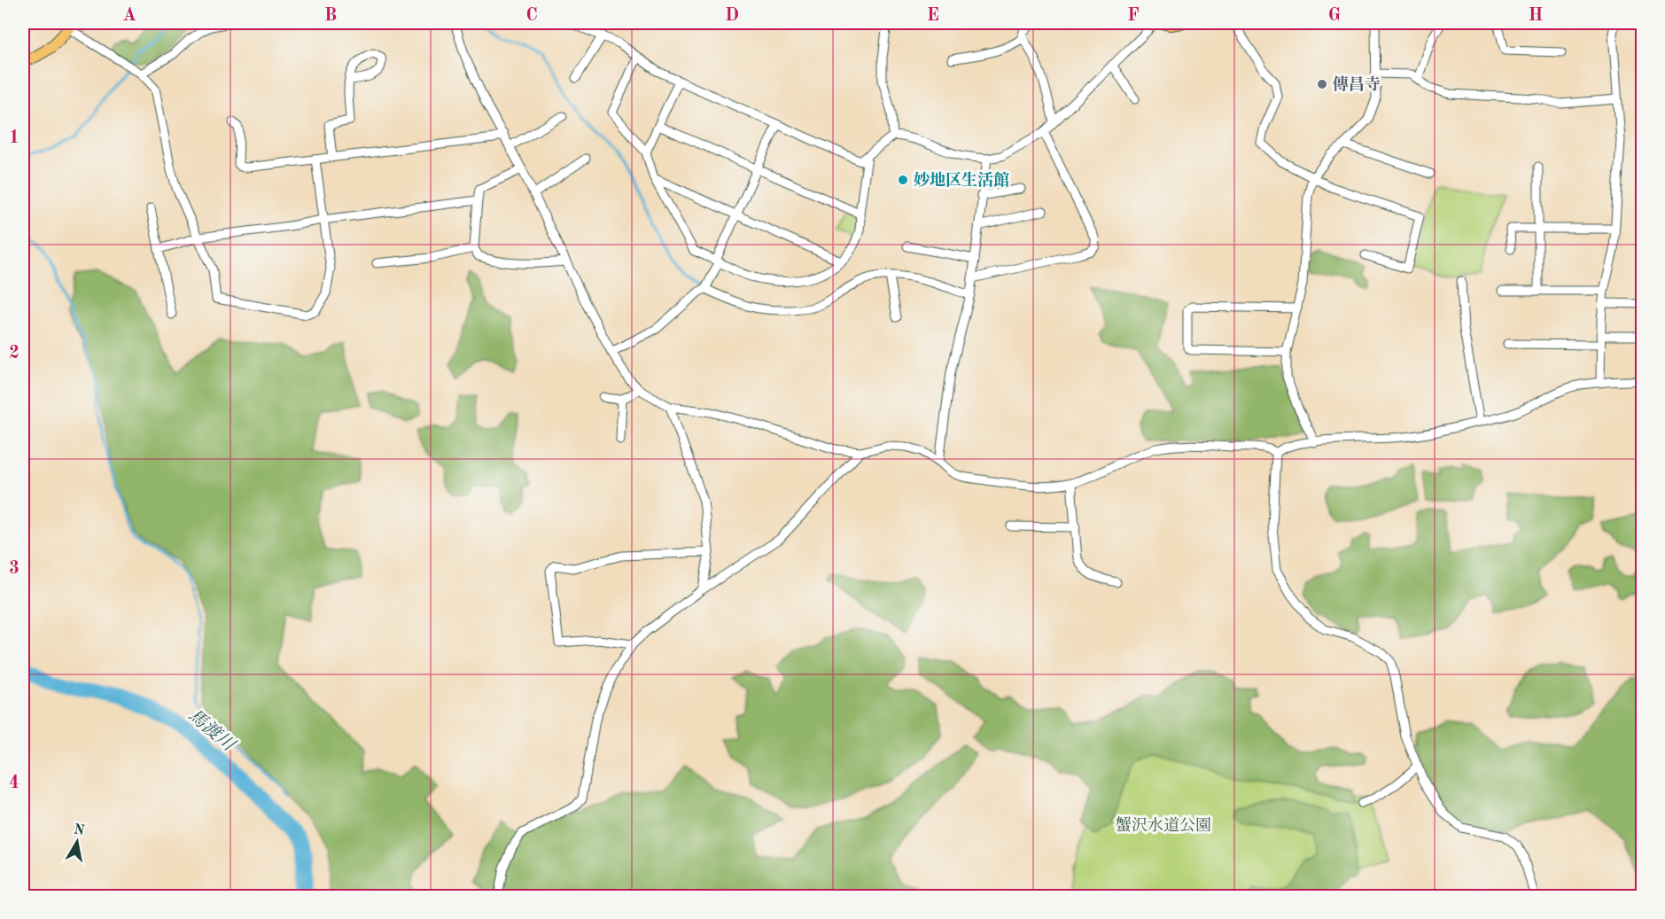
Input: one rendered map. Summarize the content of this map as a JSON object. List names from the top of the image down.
{
  "water": ["馬渡川"],
  "parks": ["蟹沢水道公園"],
  "places": ["傳昌寺", "妙地区生活館"],
  "north": "top",
  "grid": {
    "columns": [
      "A",
      "B",
      "C",
      "D",
      "E",
      "F",
      "G",
      "H"
    ],
    "rows": [
      "1",
      "2",
      "3",
      "4"
    ]
  }
}
